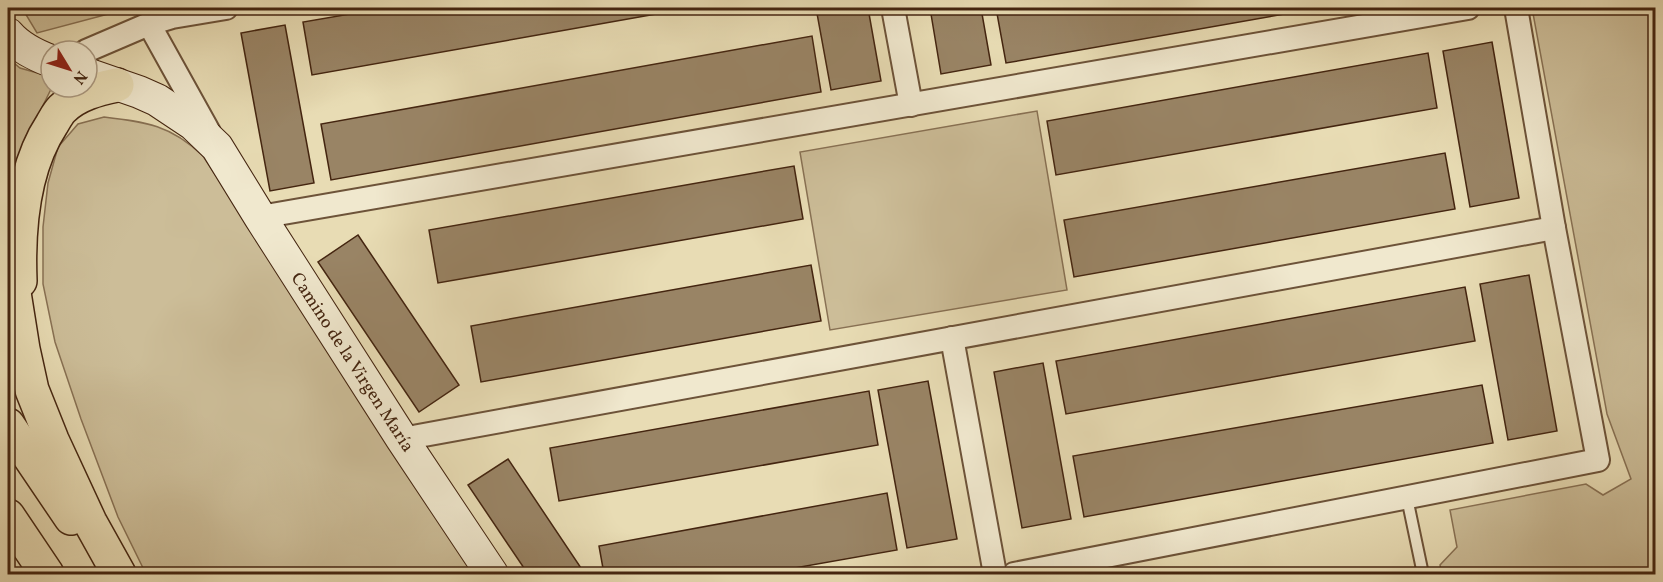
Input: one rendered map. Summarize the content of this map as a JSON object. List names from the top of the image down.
{
  "streets": {
    "street": ["Camino de la Virgen María"]
  },
  "north": "bottom right"
}
